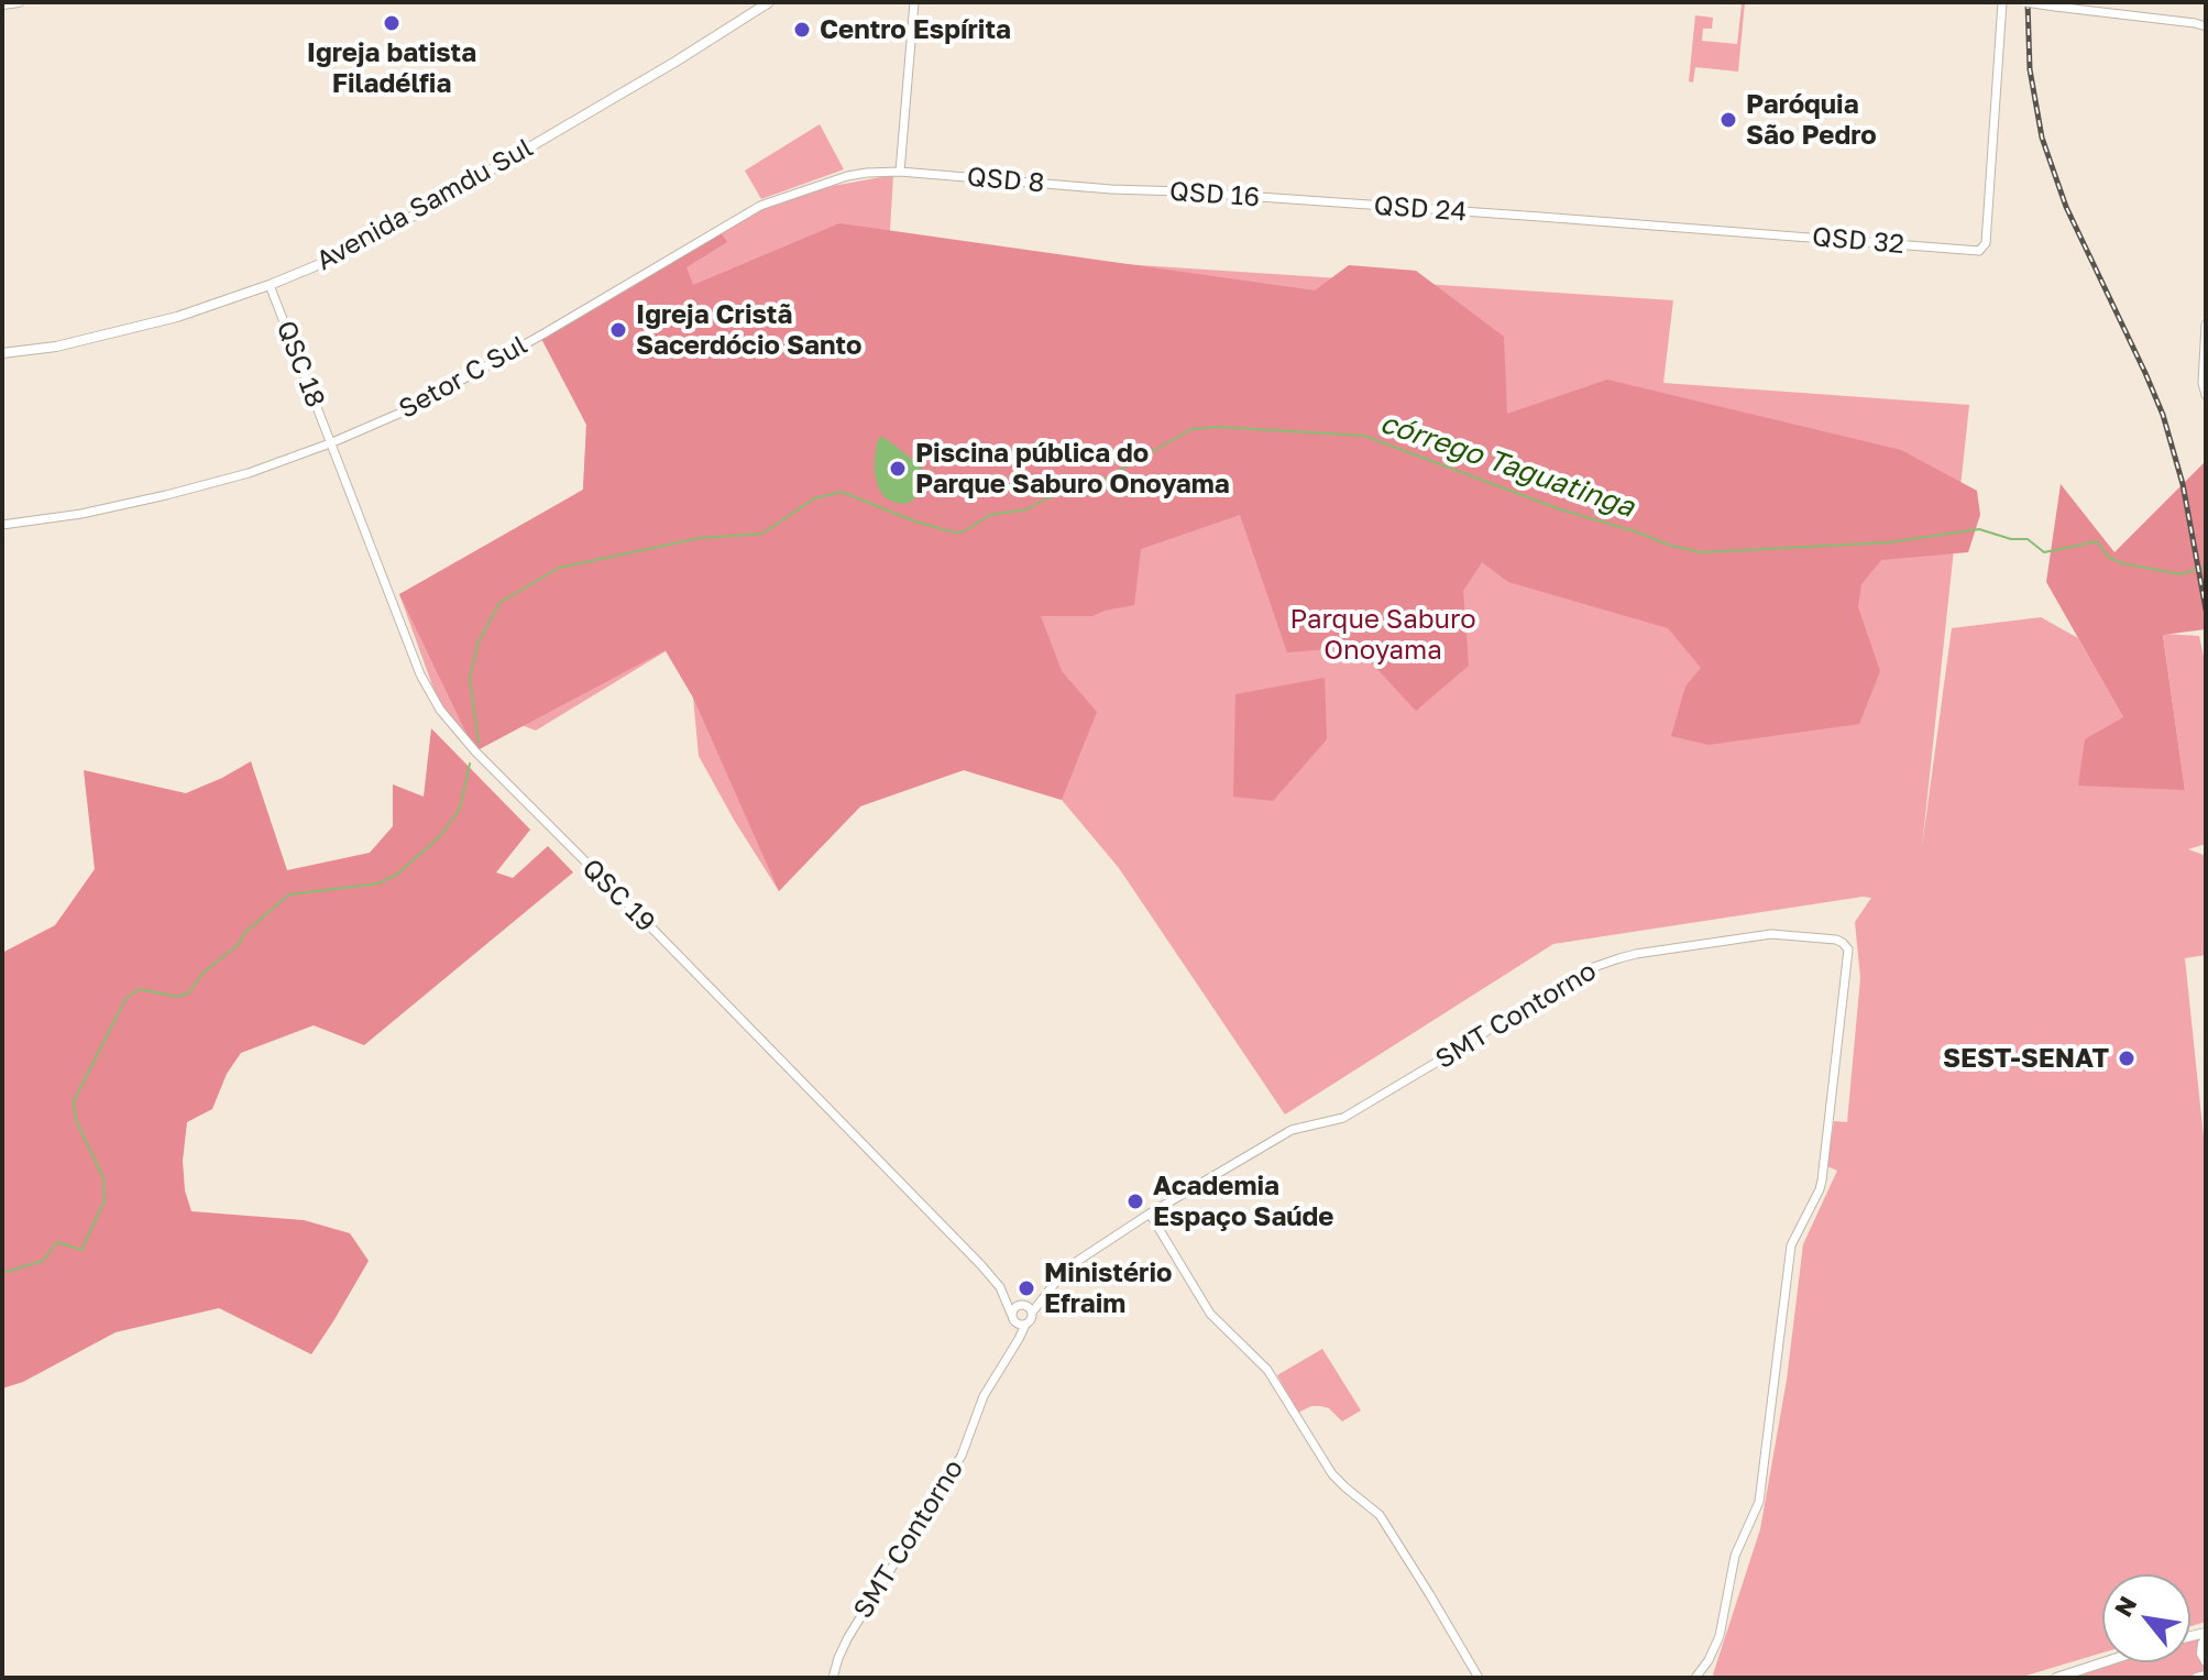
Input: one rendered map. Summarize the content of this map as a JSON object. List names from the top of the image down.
{
  "streets": {
    "main road": ["Avenida Samdu Sul"],
    "street": [
      "QSD 8",
      "QSD 16",
      "QSD 24",
      "QSD 32",
      "QSC 18",
      "Setor C Sul",
      "QSC 19",
      "SMT Contorno"
    ]
  },
  "crossings": [
    ["QSD 8", "QSD 16"],
    ["QSD 8", "Setor C Sul"],
    ["QSD 16", "QSD 24"],
    ["Avenida Samdu Sul", "QSC 18"],
    ["QSD 24", "QSD 32"],
    ["QSC 18", "Setor C Sul"],
    ["QSC 18", "QSC 19"],
    ["Setor C Sul", "QSC 19"],
    ["QSC 19", "SMT Contorno"]
  ],
  "water": ["córrego Taguatinga"],
  "parks": ["Parque Saburo Onoyama"],
  "places": [
    "Igreja batista Filadélfia",
    "Centro Espírita",
    "Paróquia São Pedro",
    "Igreja Cristã Sacerdócio Santo",
    "Piscina pública do Parque Saburo Onoyama",
    "SEST-SENAT",
    "Academia Espaço Saúde",
    "Ministério Efraim"
  ],
  "north": "top left"
}
